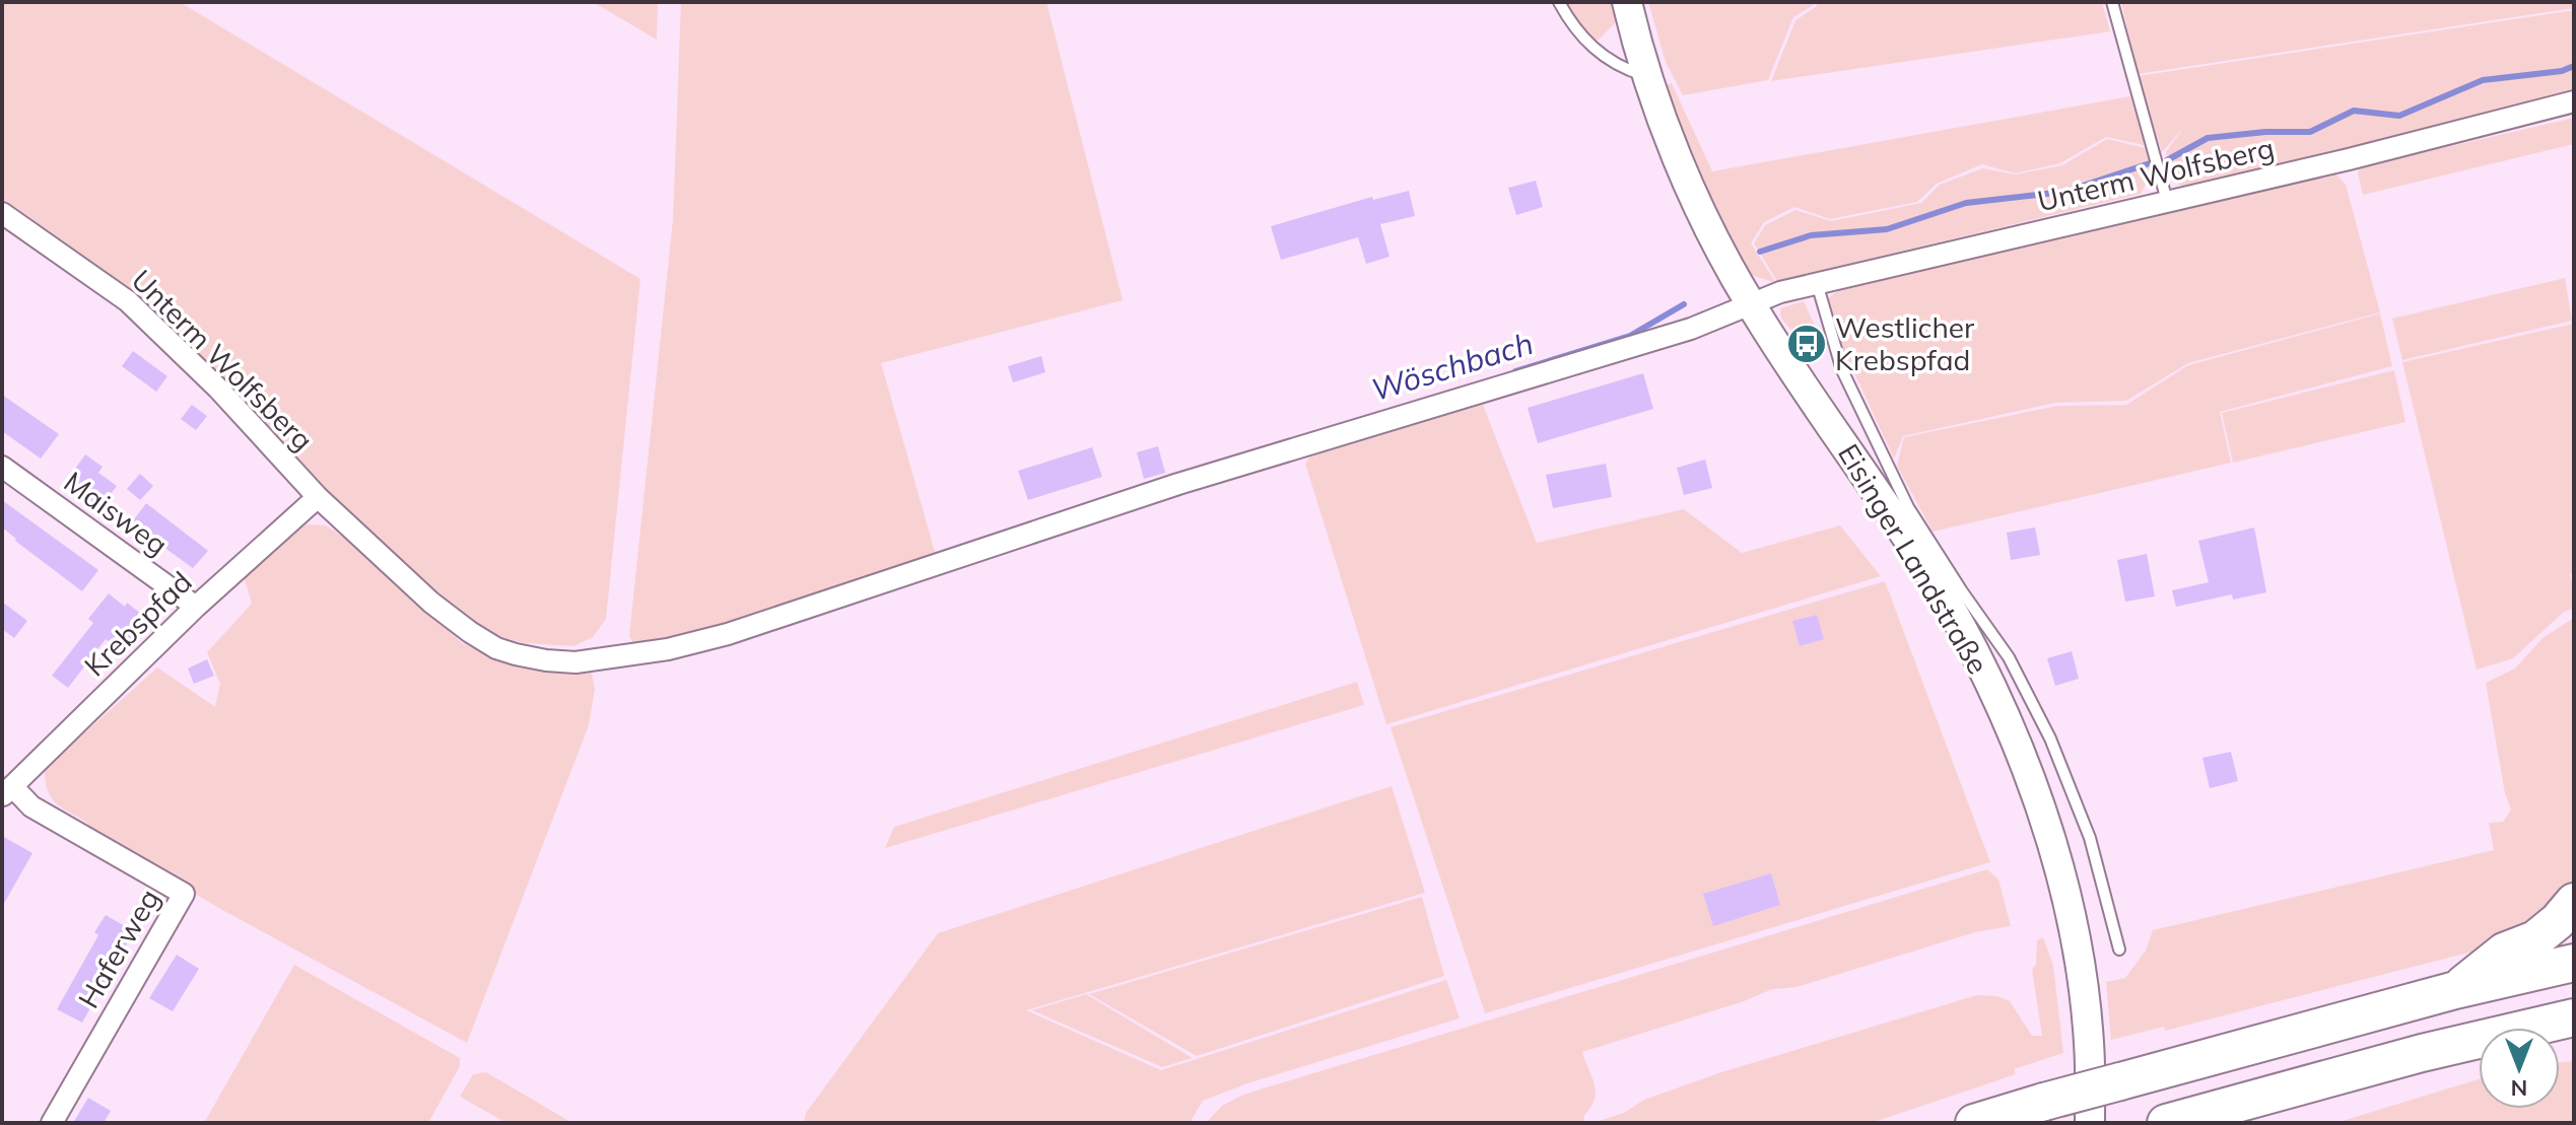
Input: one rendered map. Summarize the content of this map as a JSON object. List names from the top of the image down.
{
  "streets": {
    "main road": ["Eisinger Landstraße"],
    "street": [
      "Unterm Wolfsberg",
      "Maisweg",
      "Krebspfad",
      "Haferweg"
    ]
  },
  "crossings": [
    ["Unterm Wolfsberg", "Eisinger Landstraße"],
    ["Unterm Wolfsberg", "Krebspfad"],
    ["Maisweg", "Krebspfad"],
    ["Krebspfad", "Haferweg"]
  ],
  "water": ["Wöschbach"],
  "places": {
    "bus stop": ["Westlicher Krebspfad"]
  },
  "north": "bottom"
}
